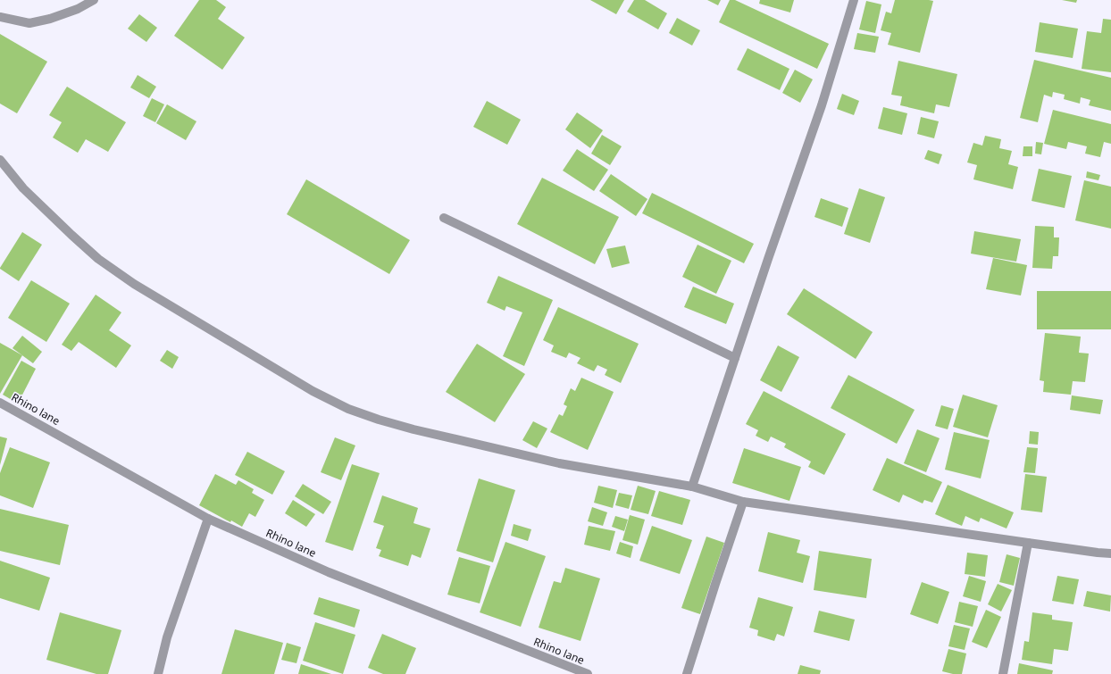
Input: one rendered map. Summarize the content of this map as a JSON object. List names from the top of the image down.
{
  "streets": {
    "street": ["Rhino lane"]
  }
}
